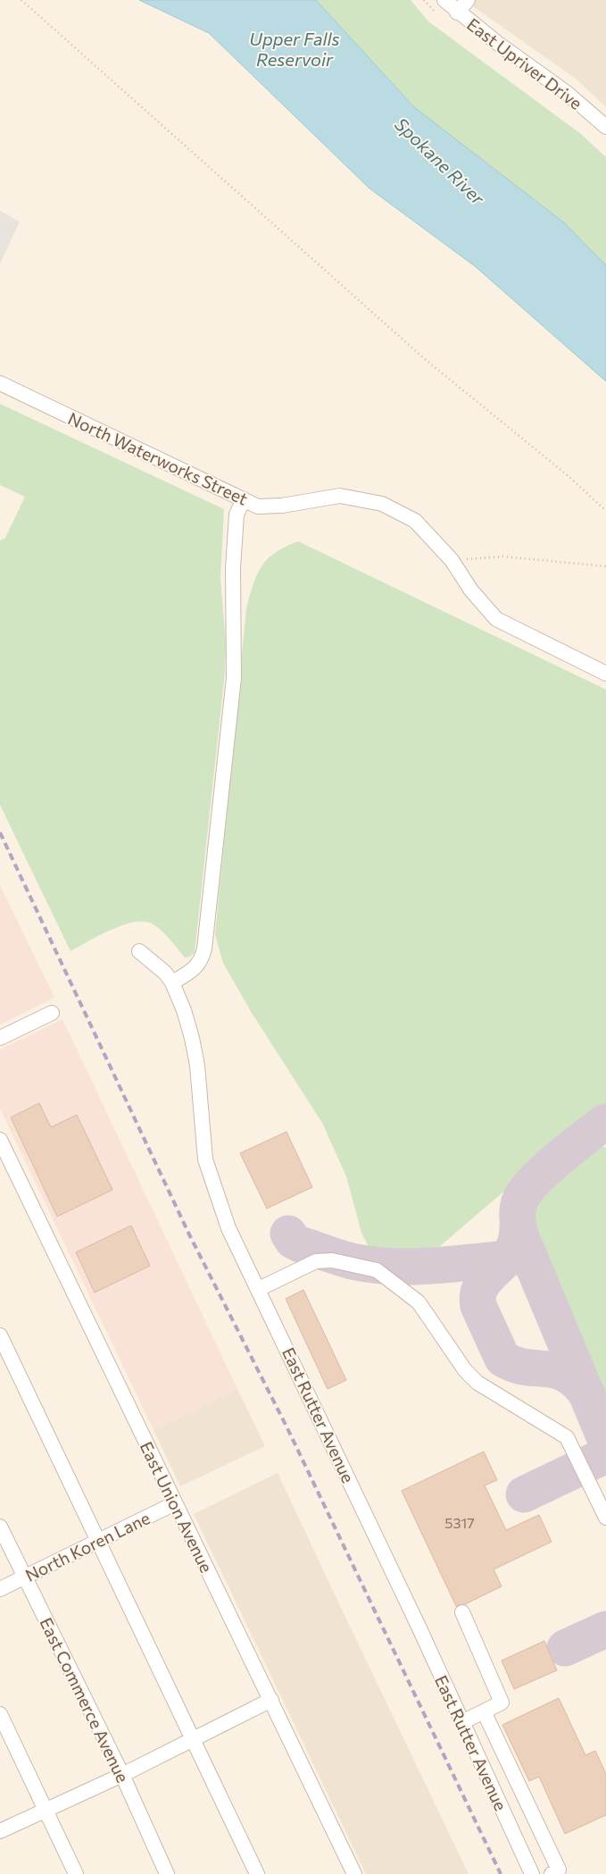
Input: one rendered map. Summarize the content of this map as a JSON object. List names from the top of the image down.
{
  "streets": {
    "street": [
      "East Upriver Drive",
      "North Waterworks Street",
      "East Rutter Avenue",
      "East Union Avenue",
      "North Koren Lane",
      "East Commerce Avenue"
    ]
  },
  "crossings": [
    ["East Union Avenue", "North Koren Lane"],
    ["North Koren Lane", "East Commerce Avenue"]
  ],
  "water": ["Upper Falls Reservoir", "Spokane River"],
  "house_numbers": ["5317"]
}
